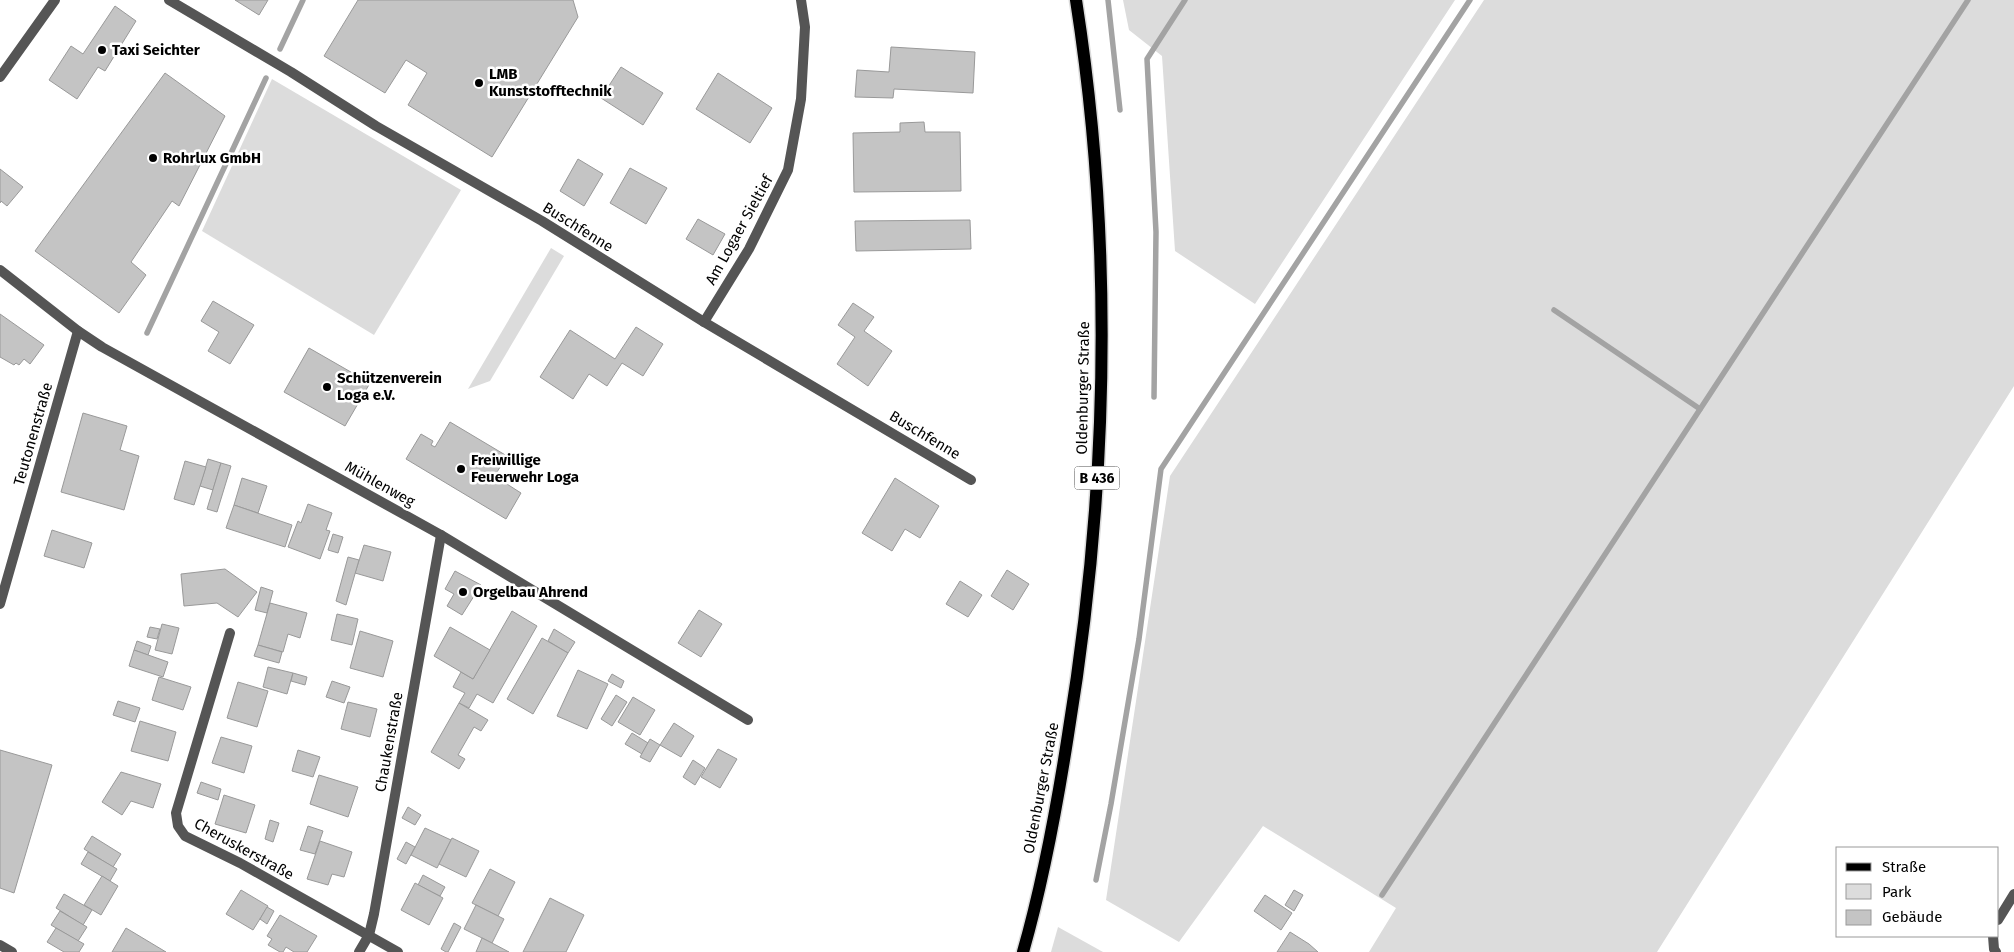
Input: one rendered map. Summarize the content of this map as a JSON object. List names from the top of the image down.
{
  "streets": {
    "main road": ["Oldenburger Straße", "B 436"],
    "street": [
      "Buschfenne",
      "Am Logaer Sieltief",
      "Teutonenstraße",
      "Mühlenweg",
      "Chaukenstraße",
      "Cheruskerstraße"
    ]
  },
  "crossings": [
    ["Buschfenne", "Am Logaer Sieltief"],
    ["Teutonenstraße", "Mühlenweg"],
    ["Mühlenweg", "Chaukenstraße"],
    ["Chaukenstraße", "Cheruskerstraße"]
  ],
  "places": [
    "Taxi Seichter",
    "LMB Kunststofftechnik",
    "Rohrlux GmbH",
    "Schützenverein Loga e.V.",
    "Freiwillige Feuerwehr Loga",
    "Orgelbau Ahrend"
  ],
  "legend": ["Straße", "Park", "Gebäude"]
}
